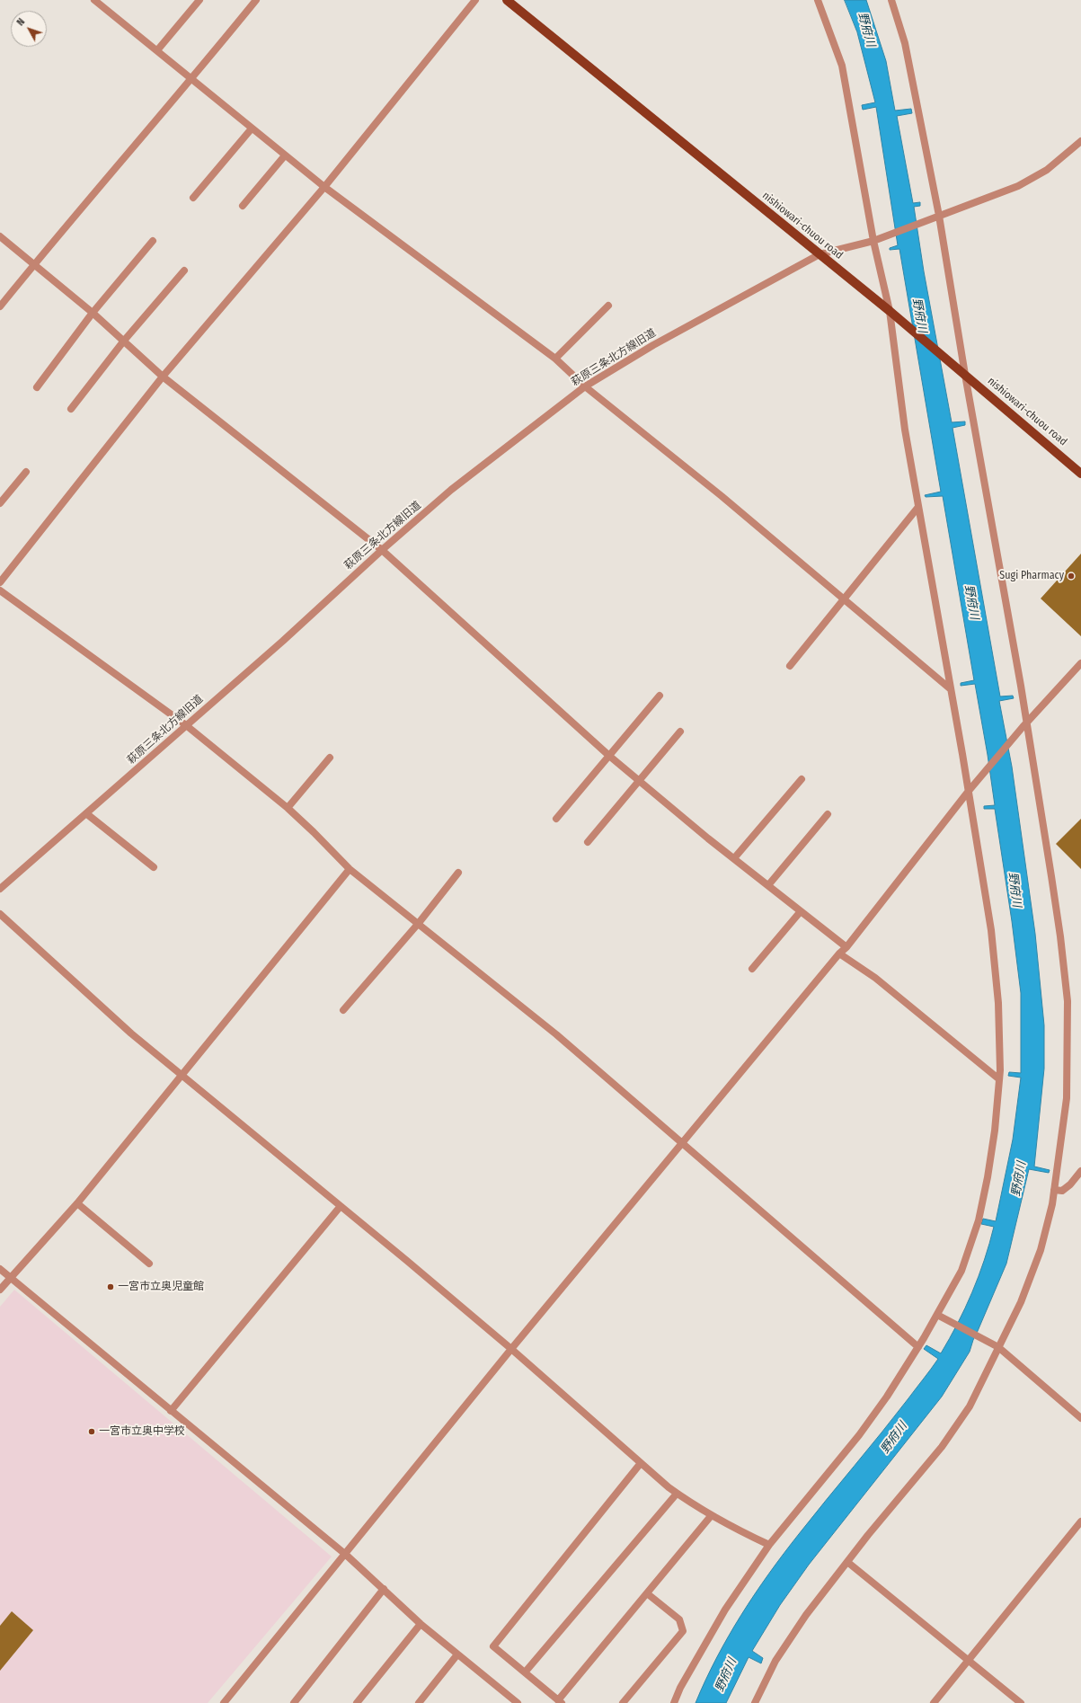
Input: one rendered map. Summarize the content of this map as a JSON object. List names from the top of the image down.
{
  "streets": {
    "main road": ["nishiowari-chuou road"],
    "street": ["萩原三条北方線旧道"]
  },
  "crossings": [
    ["nishiowari-chuou road", "萩原三条北方線旧道"]
  ],
  "water": ["野府川"],
  "places": ["Sugi Pharmacy", "一宮市立奥児童館", "一宮市立奥中学校"],
  "north": "top left"
}
